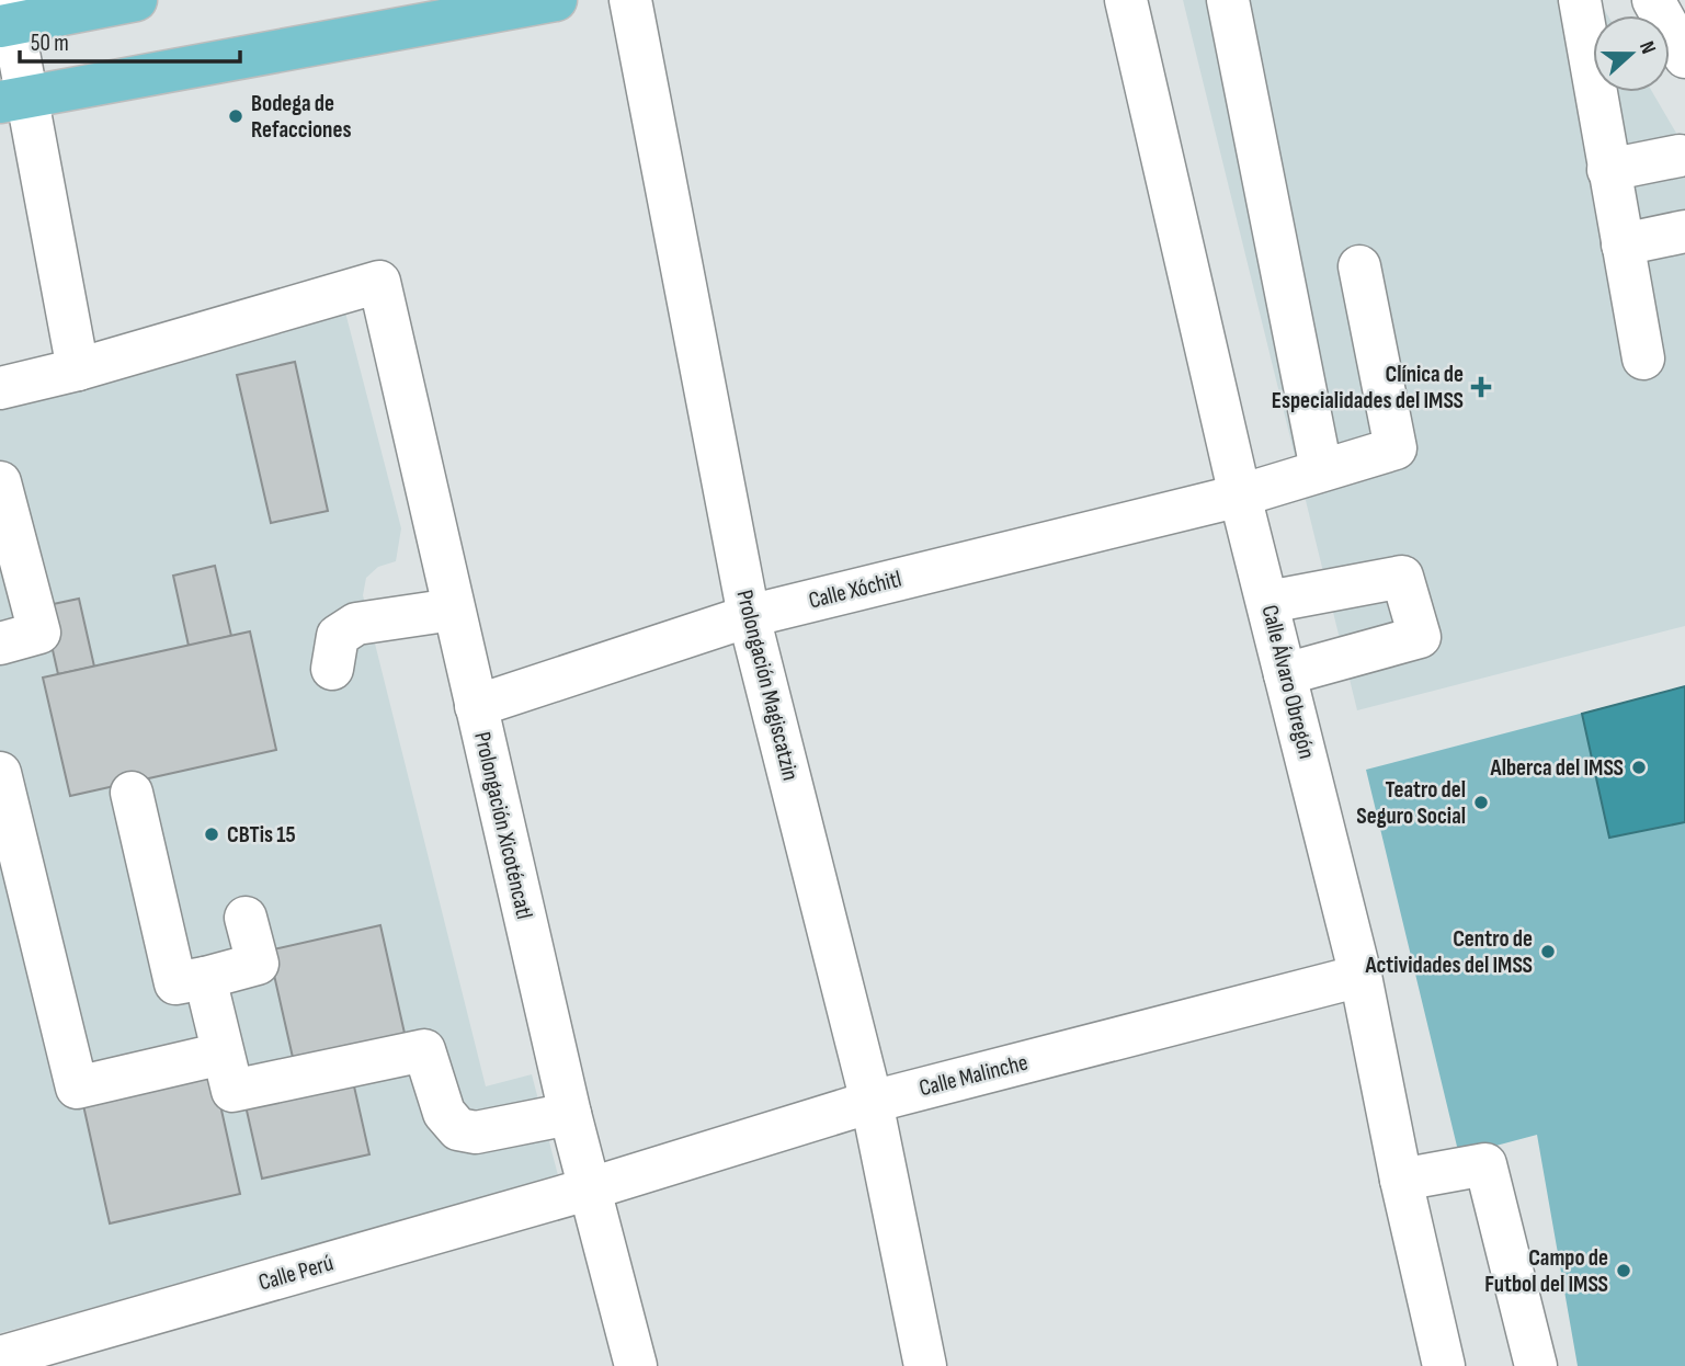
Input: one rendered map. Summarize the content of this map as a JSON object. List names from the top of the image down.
{
  "streets": {
    "street": [
      "Calle Xóchitl",
      "Calle Álvaro Obregón",
      "Prolongación Magiscatzin",
      "Prolongación Xicoténcatl",
      "Calle Malinche",
      "Calle Perú"
    ]
  },
  "crossings": [
    ["Calle Xóchitl", "Calle Álvaro Obregón"],
    ["Calle Xóchitl", "Prolongación Magiscatzin"],
    ["Calle Xóchitl", "Prolongación Xicoténcatl"],
    ["Calle Álvaro Obregón", "Calle Malinche"],
    ["Prolongación Magiscatzin", "Calle Malinche"],
    ["Prolongación Xicoténcatl", "Calle Malinche"],
    ["Prolongación Xicoténcatl", "Calle Perú"],
    ["Calle Malinche", "Calle Perú"]
  ],
  "places": {
    "other": [
      "Bodega de Refacciones",
      "Alberca del IMSS",
      "Teatro del Seguro Social",
      "CBTis 15",
      "Centro de Actividades del IMSS",
      "Campo de Futbol del IMSS"
    ],
    "health": ["Clínica de Especialidades del IMSS"]
  },
  "scale_bar": "50 m",
  "north": "right"
}
